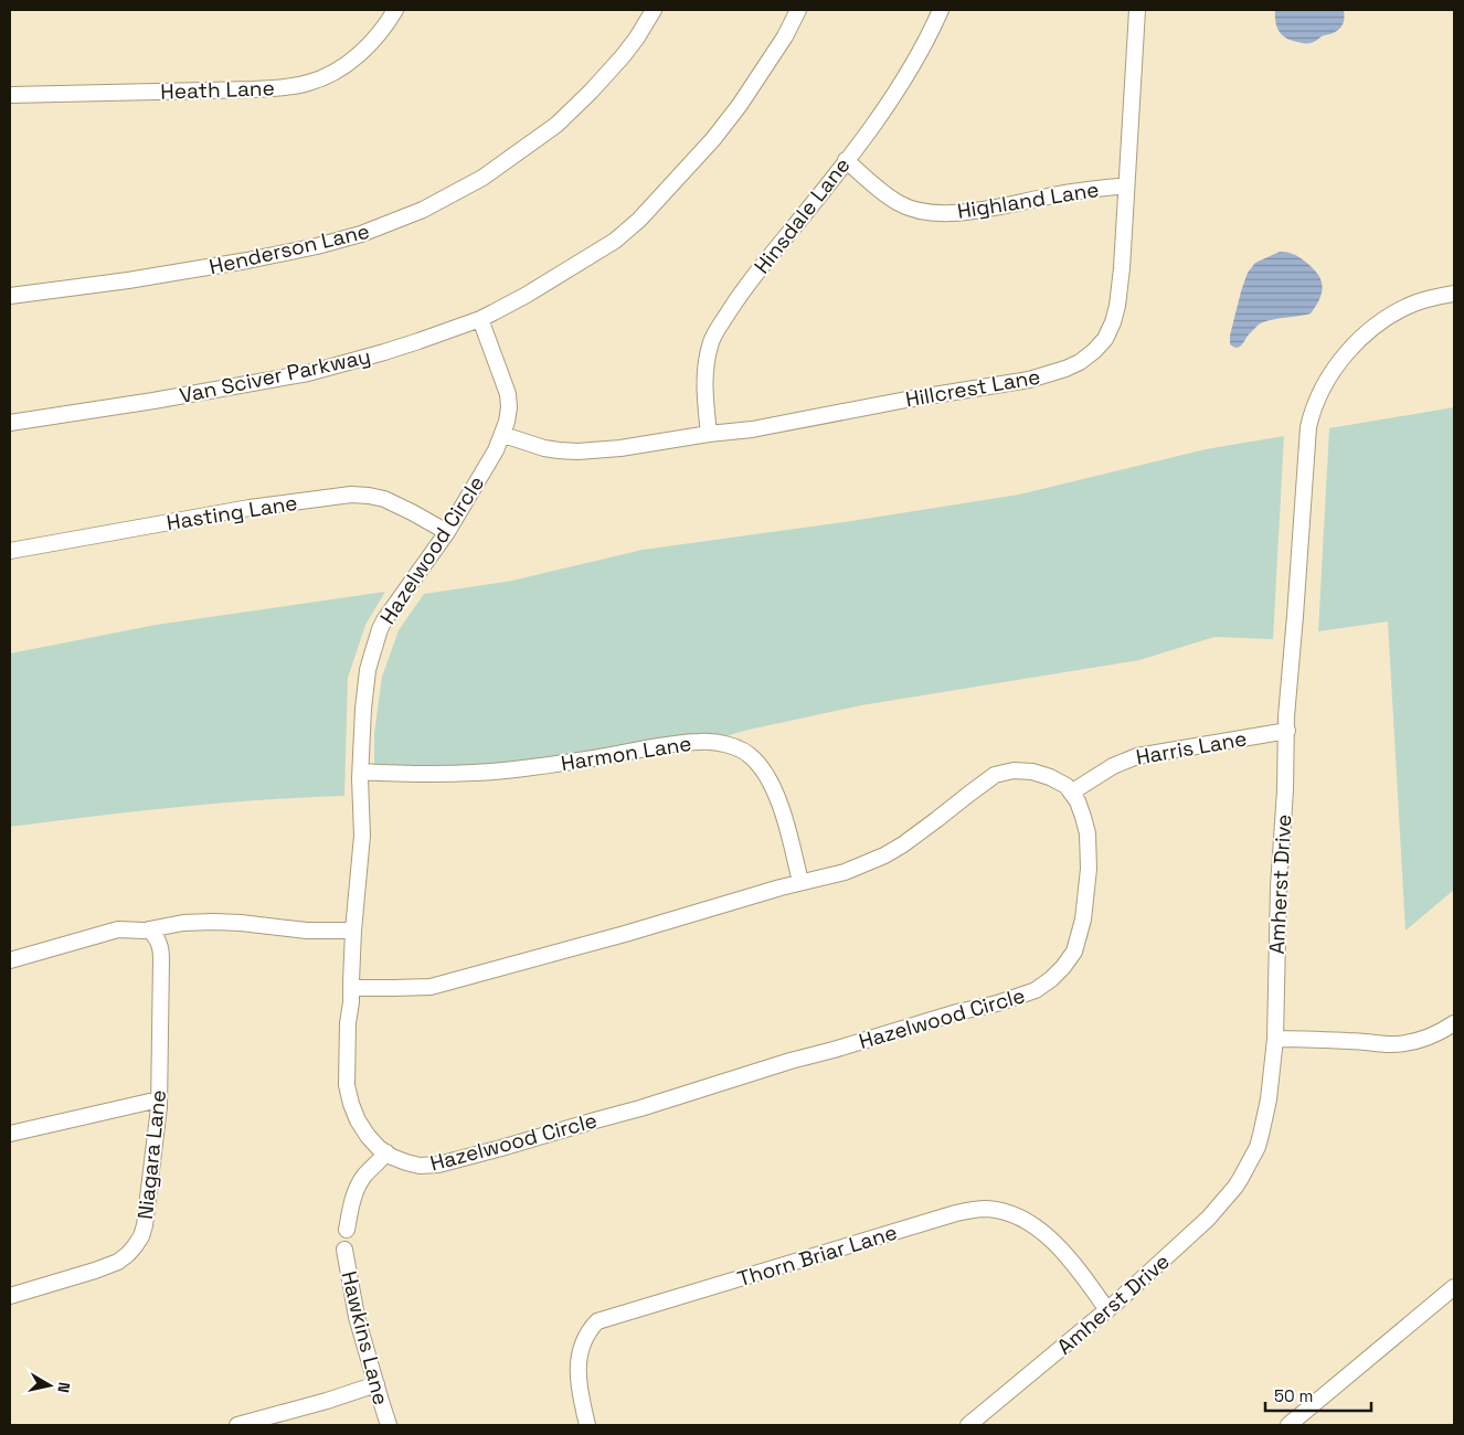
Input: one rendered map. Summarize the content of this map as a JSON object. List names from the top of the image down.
{
  "streets": {
    "street": [
      "Heath Lane",
      "Highland Lane",
      "Hinsdale Lane",
      "Henderson Lane",
      "Van Sciver Parkway",
      "Hillcrest Lane",
      "Hasting Lane",
      "Hazelwood Circle",
      "Harris Lane",
      "Harmon Lane",
      "Amherst Drive",
      "Niagara Lane",
      "Thorn Briar Lane",
      "Hawkins Lane"
    ]
  },
  "crossings": [
    ["Highland Lane", "Hinsdale Lane"],
    ["Highland Lane", "Hillcrest Lane"],
    ["Hinsdale Lane", "Hillcrest Lane"],
    ["Van Sciver Parkway", "Hazelwood Circle"],
    ["Hillcrest Lane", "Hazelwood Circle"],
    ["Hasting Lane", "Hazelwood Circle"],
    ["Hazelwood Circle", "Harris Lane"],
    ["Hazelwood Circle", "Harmon Lane"],
    ["Harris Lane", "Amherst Drive"],
    ["Amherst Drive", "Thorn Briar Lane"]
  ],
  "scale_bar": "50 m",
  "north": "right"
}
